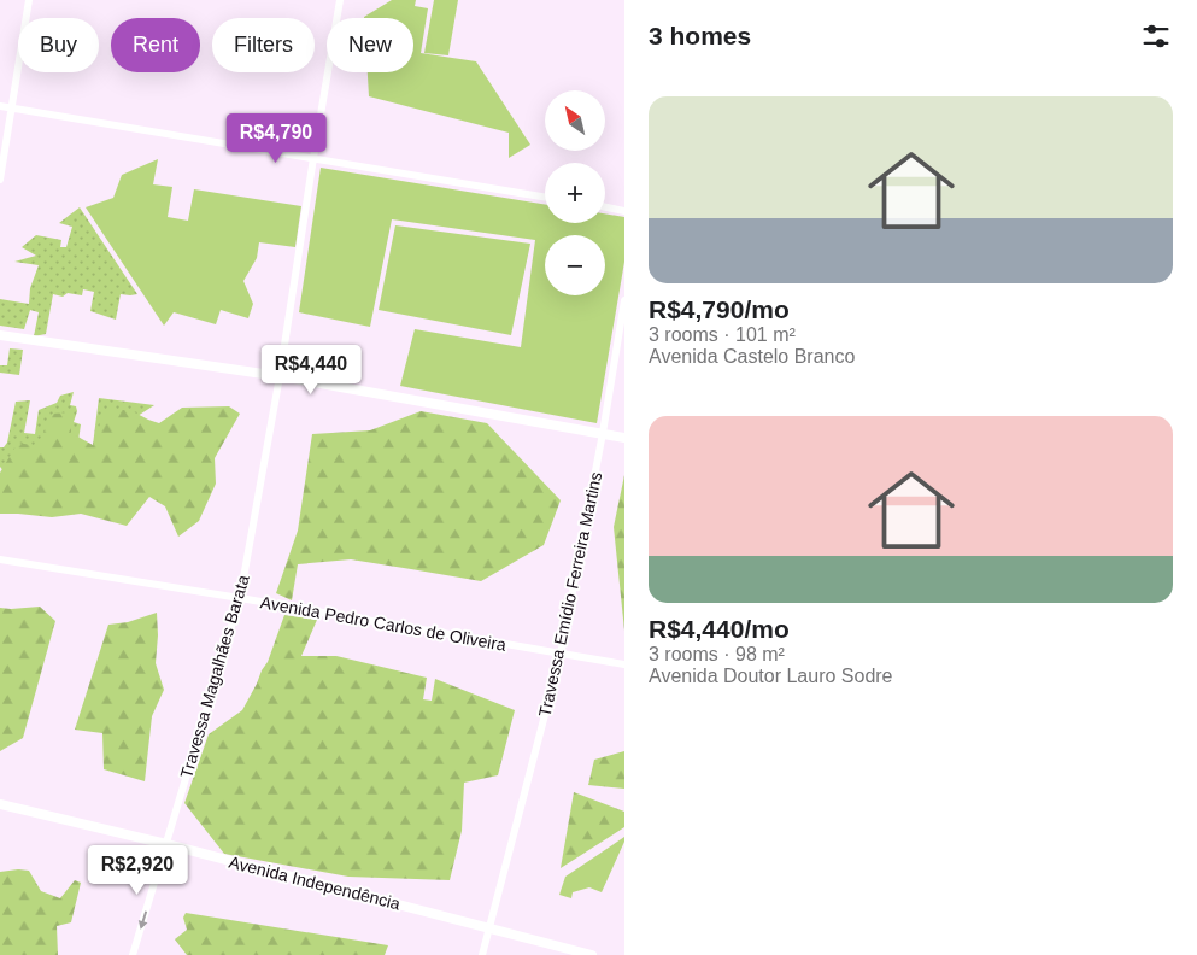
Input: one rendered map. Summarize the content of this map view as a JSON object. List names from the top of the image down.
{
  "streets": {
    "street": [
      "Travessa Emídio Ferreira Martins",
      "Avenida Pedro Carlos de Oliveira",
      "Travessa Magalhães Barata",
      "Avenida Independência"
    ]
  },
  "crossings": [
    ["Travessa Emídio Ferreira Martins", "Avenida Pedro Carlos de Oliveira"],
    ["Travessa Emídio Ferreira Martins", "Avenida Independência"],
    ["Avenida Pedro Carlos de Oliveira", "Travessa Magalhães Barata"],
    ["Travessa Magalhães Barata", "Avenida Independência"]
  ],
  "north": "top left",
  "page": {
    "heading": "3 homes",
    "chip": [
      "Buy",
      "Rent",
      "Filters",
      "New"
    ],
    "list": [
      {
        "name": "R$4,790/mo",
        "note": "3 rooms · 101 m² · Avenida Castelo Branco"
      },
      {
        "name": "R$4,440/mo",
        "note": "3 rooms · 98 m² · Avenida Doutor Lauro Sodre"
      }
    ],
    "map_buttons": ["+", "−"],
    "price": ["R$4,790", "R$4,440", "R$2,920"]
  }
}
